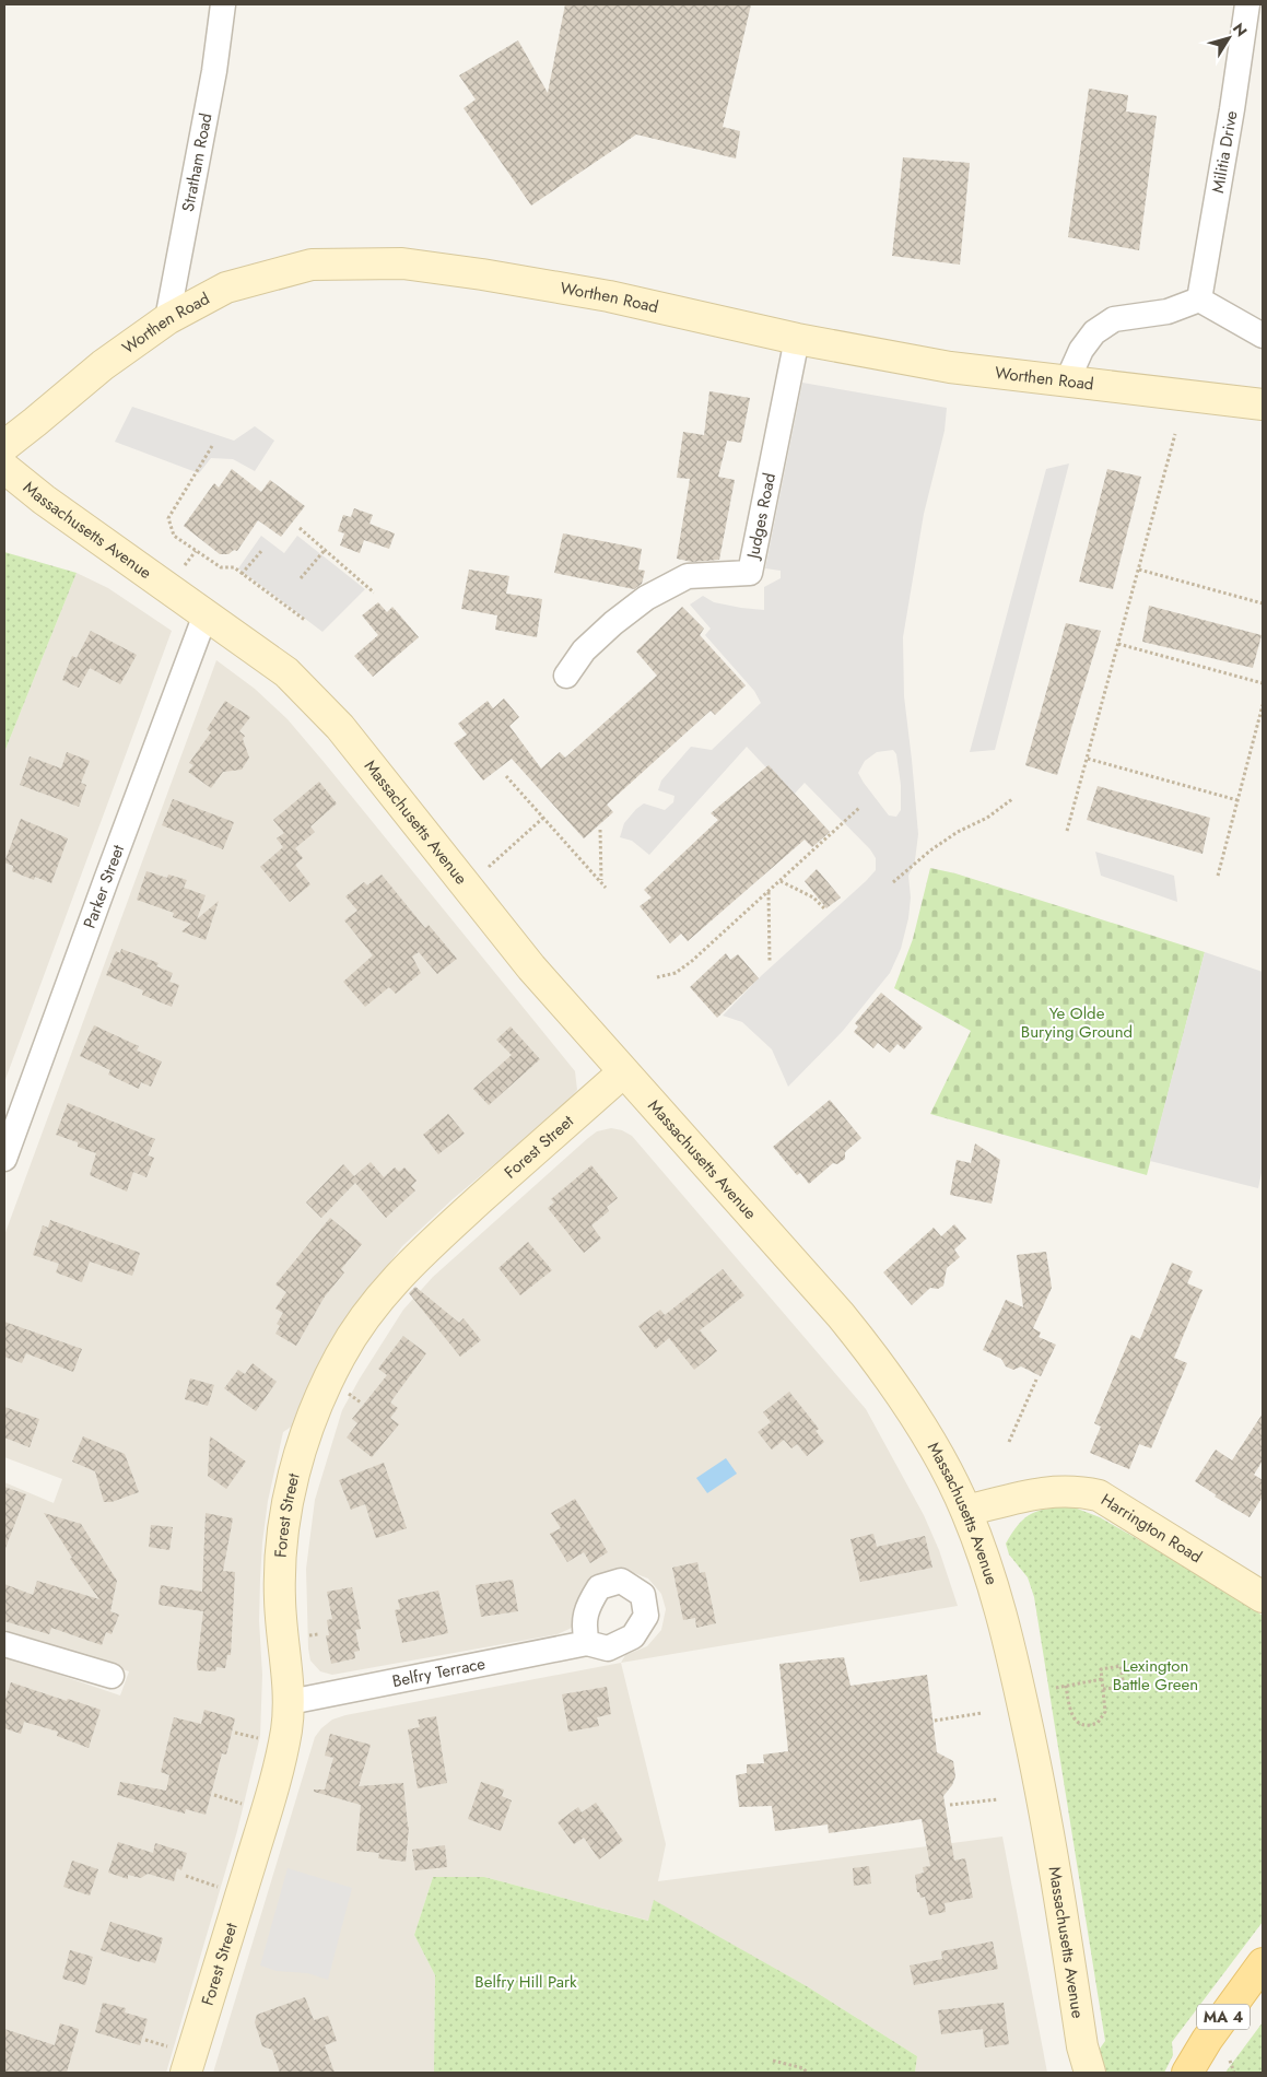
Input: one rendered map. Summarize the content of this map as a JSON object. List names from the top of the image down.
{
  "streets": {
    "main road": [
      "Worthen Road",
      "Massachusetts Avenue",
      "Forest Street",
      "Harrington Road",
      "MA 4"
    ],
    "street": [
      "Militia Drive",
      "Stratham Road",
      "Judges Road",
      "Parker Street",
      "Belfry Terrace"
    ]
  },
  "crossings": [
    ["Stratham Road", "Worthen Road"],
    ["Worthen Road", "Judges Road"],
    ["Massachusetts Avenue", "Parker Street"],
    ["Massachusetts Avenue", "Forest Street"],
    ["Massachusetts Avenue", "Harrington Road"],
    ["Forest Street", "Belfry Terrace"]
  ],
  "parks": ["Ye Olde Burying Ground", "Lexington Battle Green", "Belfry Hill Park"],
  "north": "top right"
}
